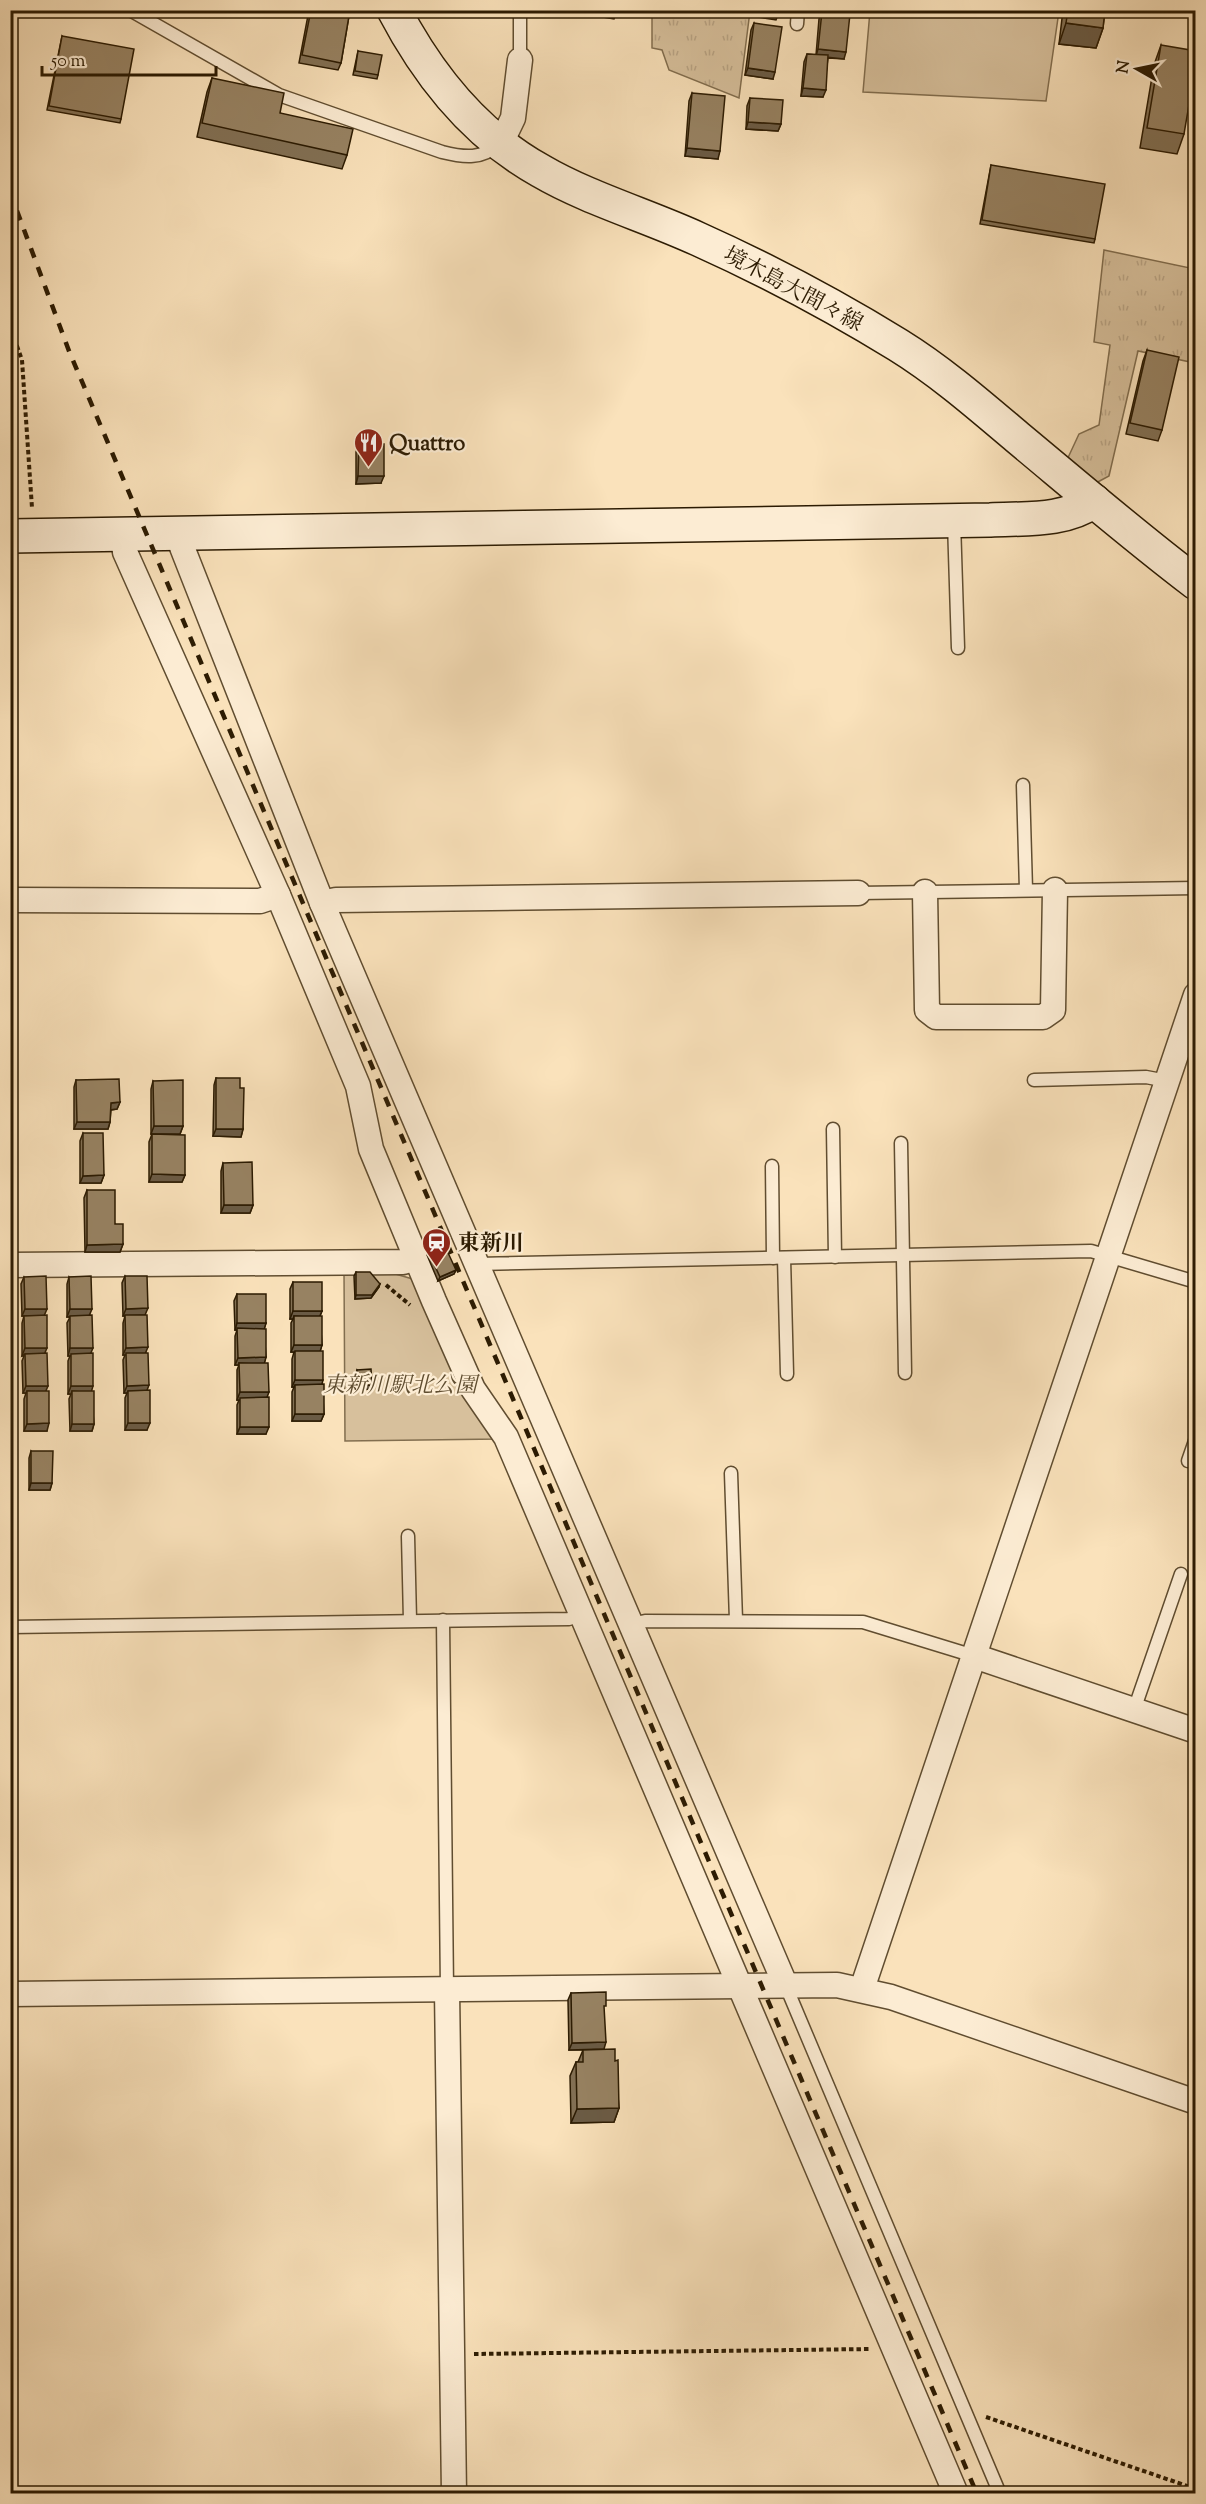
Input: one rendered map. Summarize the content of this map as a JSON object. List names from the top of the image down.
{
  "streets": {
    "street": ["境木島大間々線"]
  },
  "parks": ["東新川駅北公園"],
  "places": {
    "restaurant": ["Quattro"],
    "station": ["東新川"]
  },
  "scale_bar": "50 m",
  "north": "left"
}
